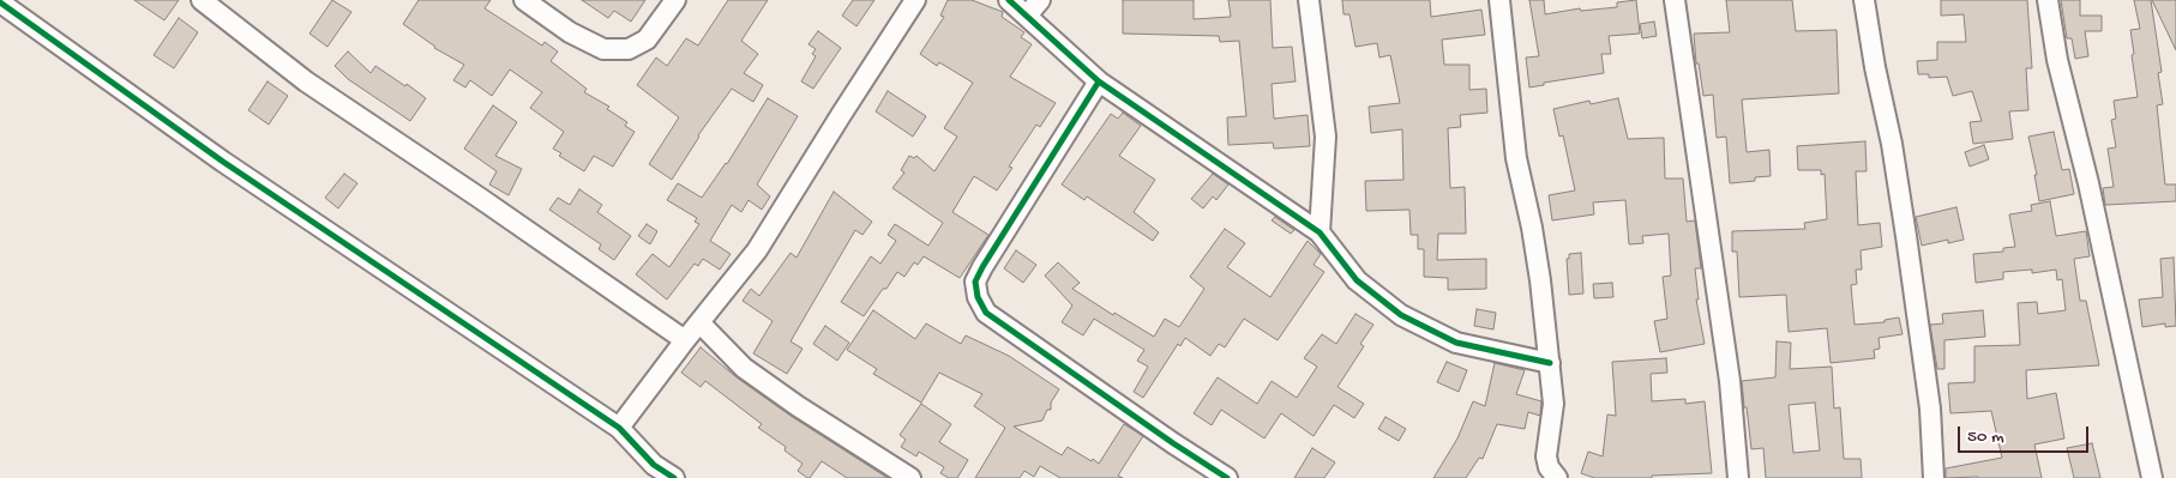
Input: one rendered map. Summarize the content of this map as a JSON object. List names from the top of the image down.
{
  "scale_bar": "50 m"
}
